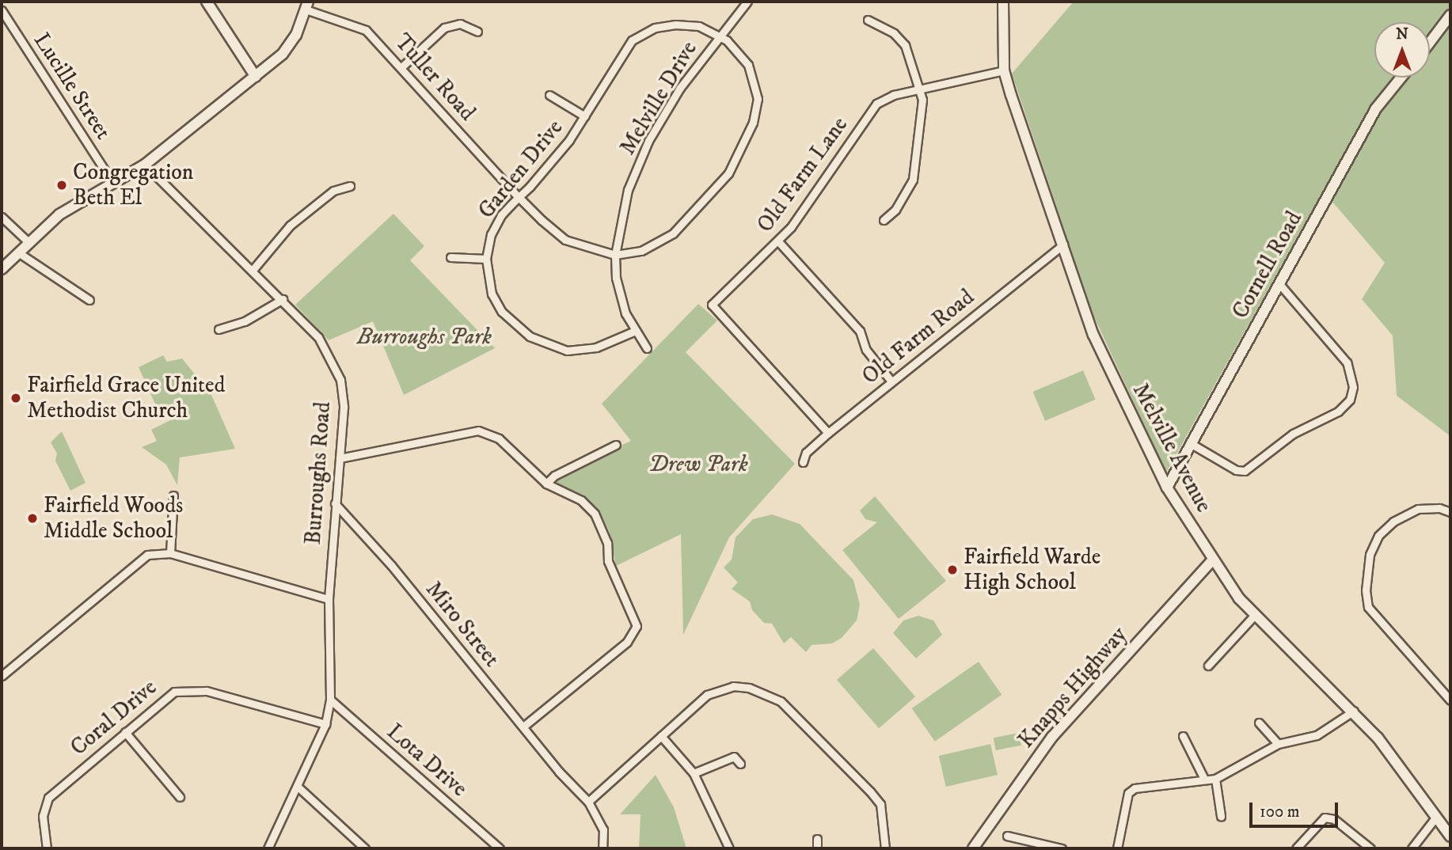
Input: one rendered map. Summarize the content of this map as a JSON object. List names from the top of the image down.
{
  "streets": {
    "street": [
      "Tuller Road",
      "Lucille Street",
      "Melville Drive",
      "Garden Drive",
      "Old Farm Lane",
      "Cornell Road",
      "Old Farm Road",
      "Melville Avenue",
      "Burroughs Road",
      "Miro Street",
      "Knapps Highway",
      "Coral Drive",
      "Lota Drive"
    ]
  },
  "crossings": [
    ["Tuller Road", "Melville Drive"],
    ["Tuller Road", "Garden Drive"],
    ["Melville Drive", "Garden Drive"],
    ["Old Farm Lane", "Old Farm Road"],
    ["Old Farm Lane", "Melville Avenue"],
    ["Cornell Road", "Melville Avenue"],
    ["Old Farm Road", "Melville Avenue"],
    ["Melville Avenue", "Knapps Highway"],
    ["Burroughs Road", "Miro Street"],
    ["Burroughs Road", "Coral Drive"],
    ["Burroughs Road", "Lota Drive"]
  ],
  "parks": ["Burroughs Park", "Drew Park"],
  "places": [
    "Congregation Beth El",
    "Fairfield Grace United Methodist Church",
    "Fairfield Woods Middle School",
    "Fairfield Warde High School"
  ],
  "scale_bar": "100 m",
  "north": "top"
}
